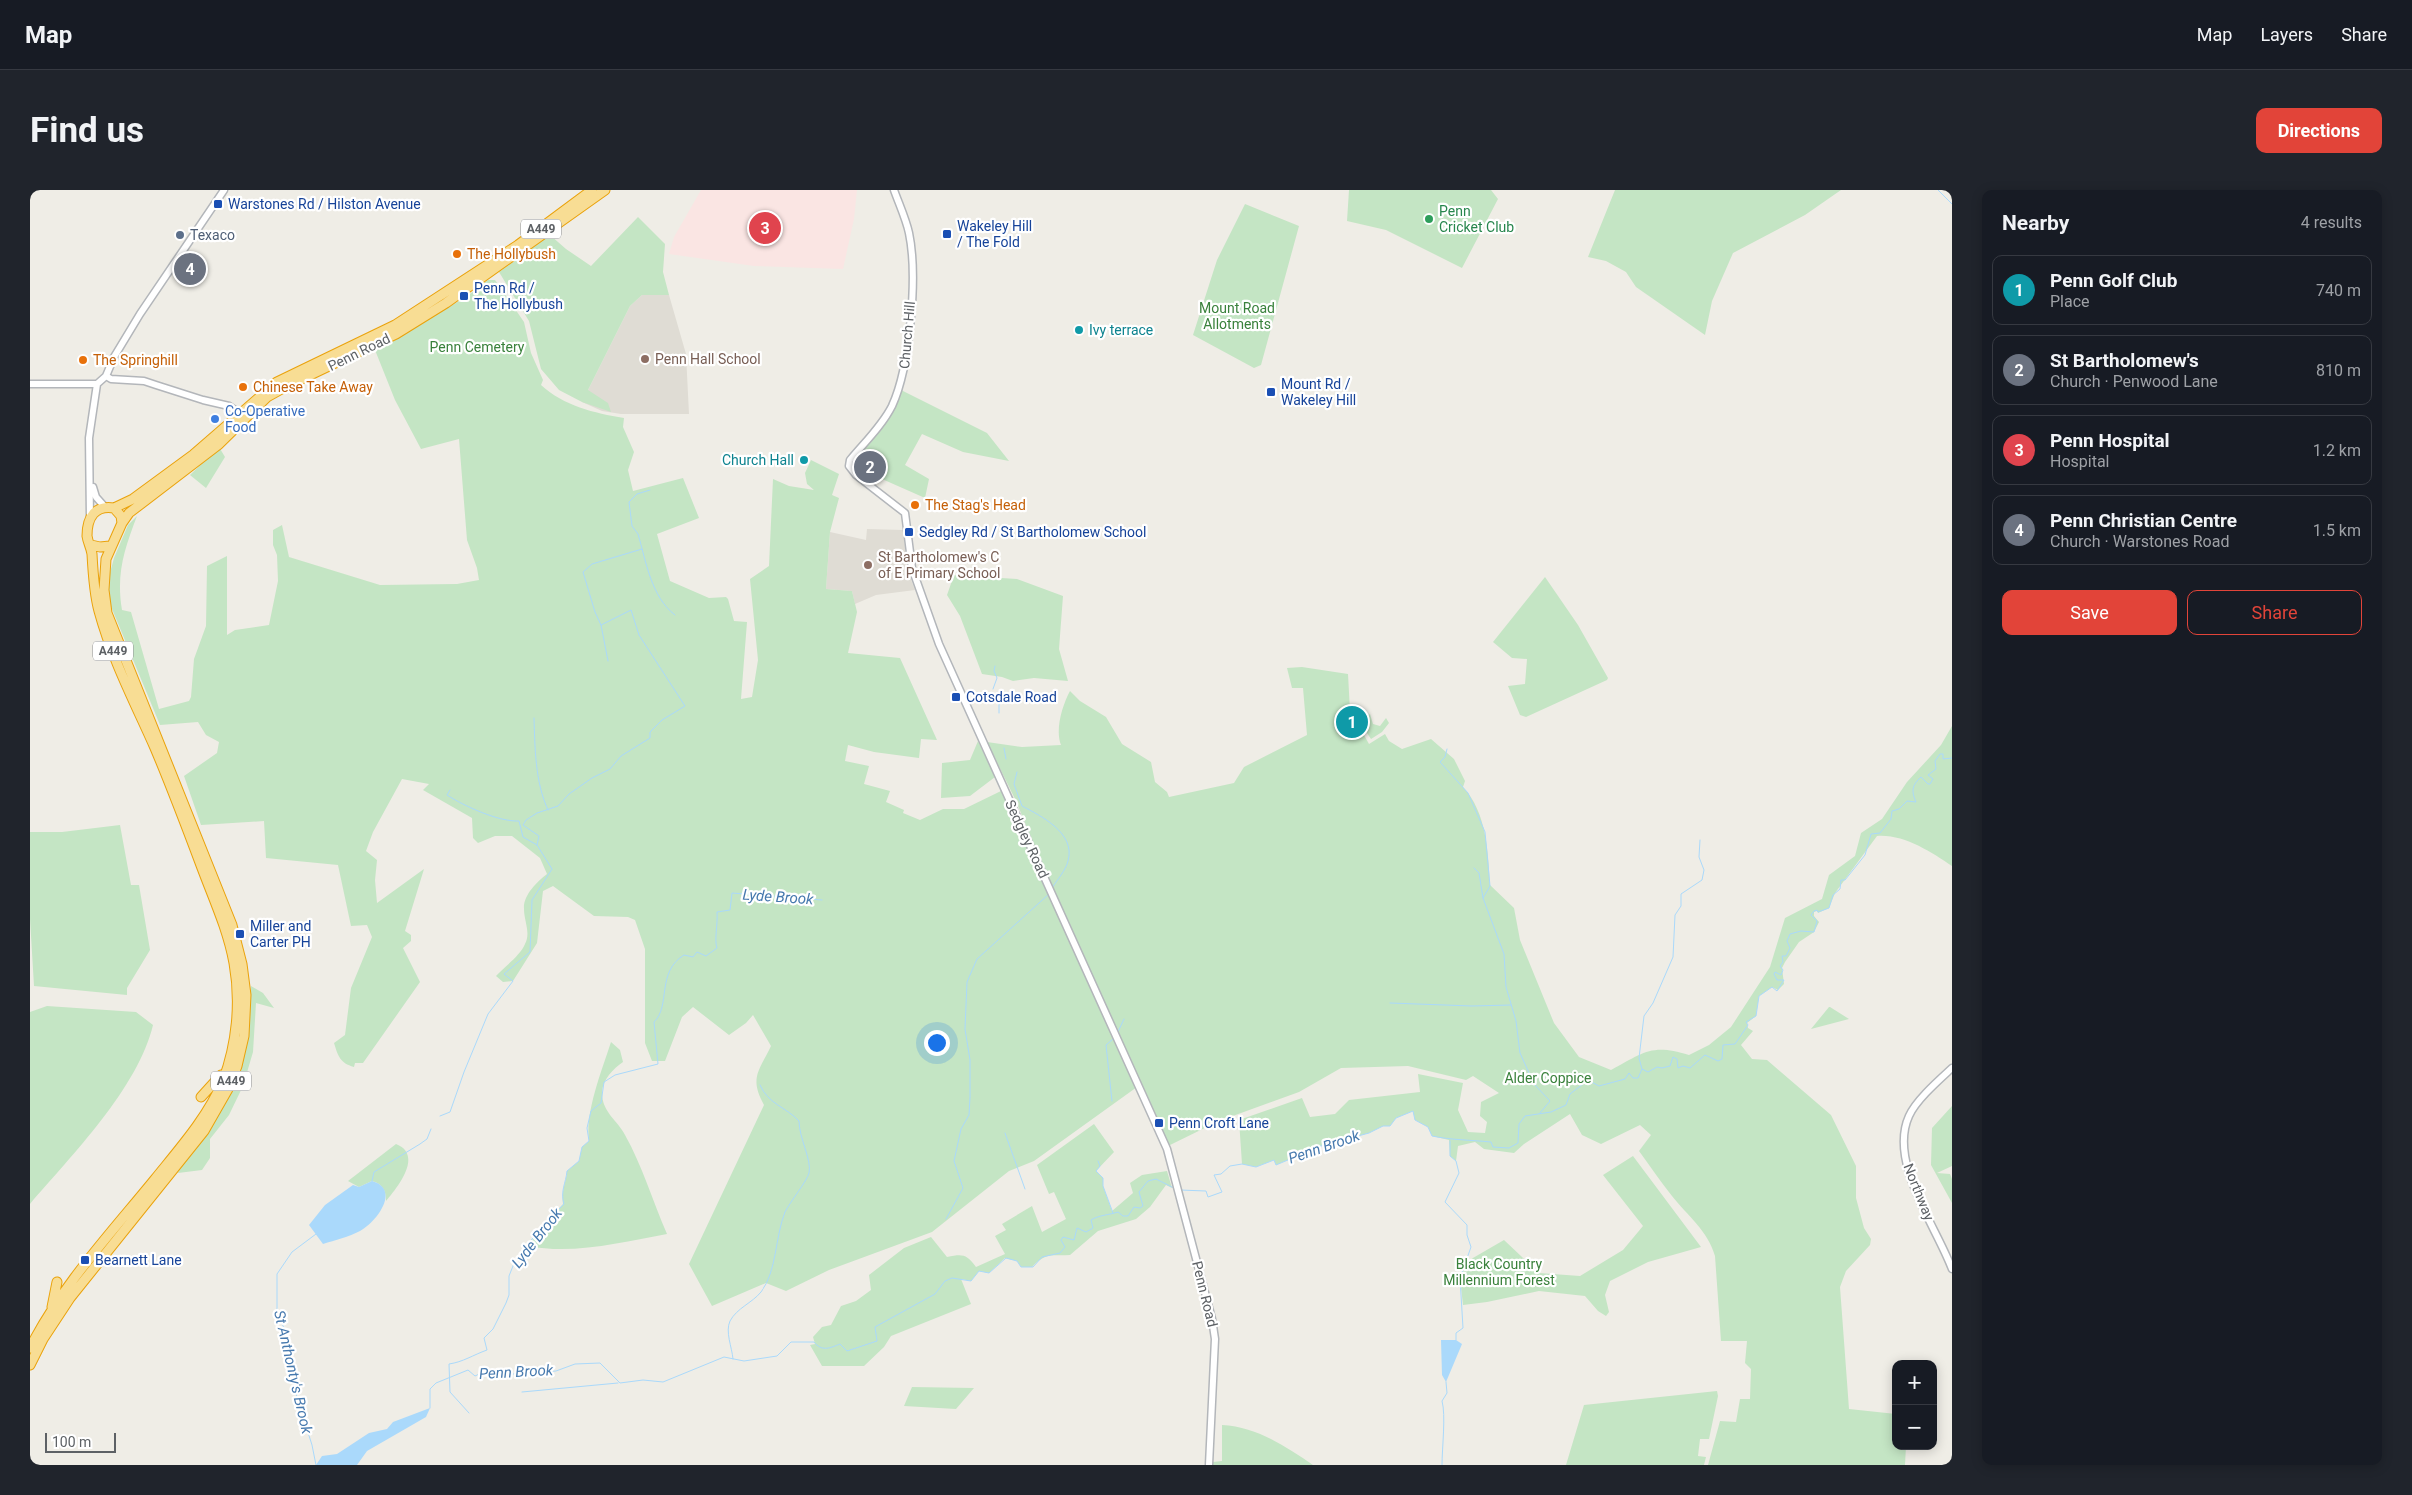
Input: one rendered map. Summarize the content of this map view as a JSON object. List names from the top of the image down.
{
  "streets": {
    "highway": ["A449", "Penn Road"],
    "street": ["Church Hill", "Sedgley Road", "Northway"]
  },
  "crossings": [
    ["A449", "Penn Road"],
    ["Church Hill", "Sedgley Road"],
    ["Penn Road", "Sedgley Road"]
  ],
  "water": ["Lyde Brook", "Penn Brook", "St Anthonty's Brook"],
  "parks": [
    "Mount Road Allotments",
    "Penn Cemetery",
    "Alder Coppice",
    "Black Country Millennium Forest"
  ],
  "places": {
    "transit": [
      "Warstones Rd / Hilston Avenue",
      "Wakeley Hill / The Fold",
      "Penn Rd / The Hollybush",
      "Mount Rd / Wakeley Hill",
      "Sedgley Rd / St Bartholomew School",
      "Cotsdale Road",
      "Miller and Carter PH",
      "Penn Croft Lane",
      "Bearnett Lane"
    ],
    "other": [
      "Penn Cricket Club",
      "Texaco",
      "The Hollybush",
      "Ivy terrace",
      "Penn Hall School",
      "The Springhill",
      "Chinese Take Away",
      "Co-Operative Food",
      "Church Hall",
      "The Stag's Head",
      "St Bartholomew's C of E Primary School"
    ]
  },
  "scale_bar": "100 m",
  "page": {
    "header": "Map",
    "nav": ["Map", "Layers", "Share"],
    "buttons": [
      "Directions",
      ["Save", "Share"]
    ],
    "title": "Find us",
    "heading": ["Nearby", "4 results"],
    "pins": [
      "3",
      "4",
      "2",
      "1"
    ],
    "list": [
      {
        "mark": "1",
        "name": "Penn Golf Club",
        "note": "Place",
        "value": "740 m"
      },
      {
        "mark": "2",
        "name": "St Bartholomew's",
        "note": "Church · Penwood Lane",
        "value": "810 m"
      },
      {
        "mark": "3",
        "name": "Penn Hospital",
        "note": "Hospital",
        "value": "1.2 km"
      },
      {
        "mark": "4",
        "name": "Penn Christian Centre",
        "note": "Church · Warstones Road",
        "value": "1.5 km"
      }
    ],
    "map_buttons": ["+", "−"],
    "scale": "100 m"
  }
}
